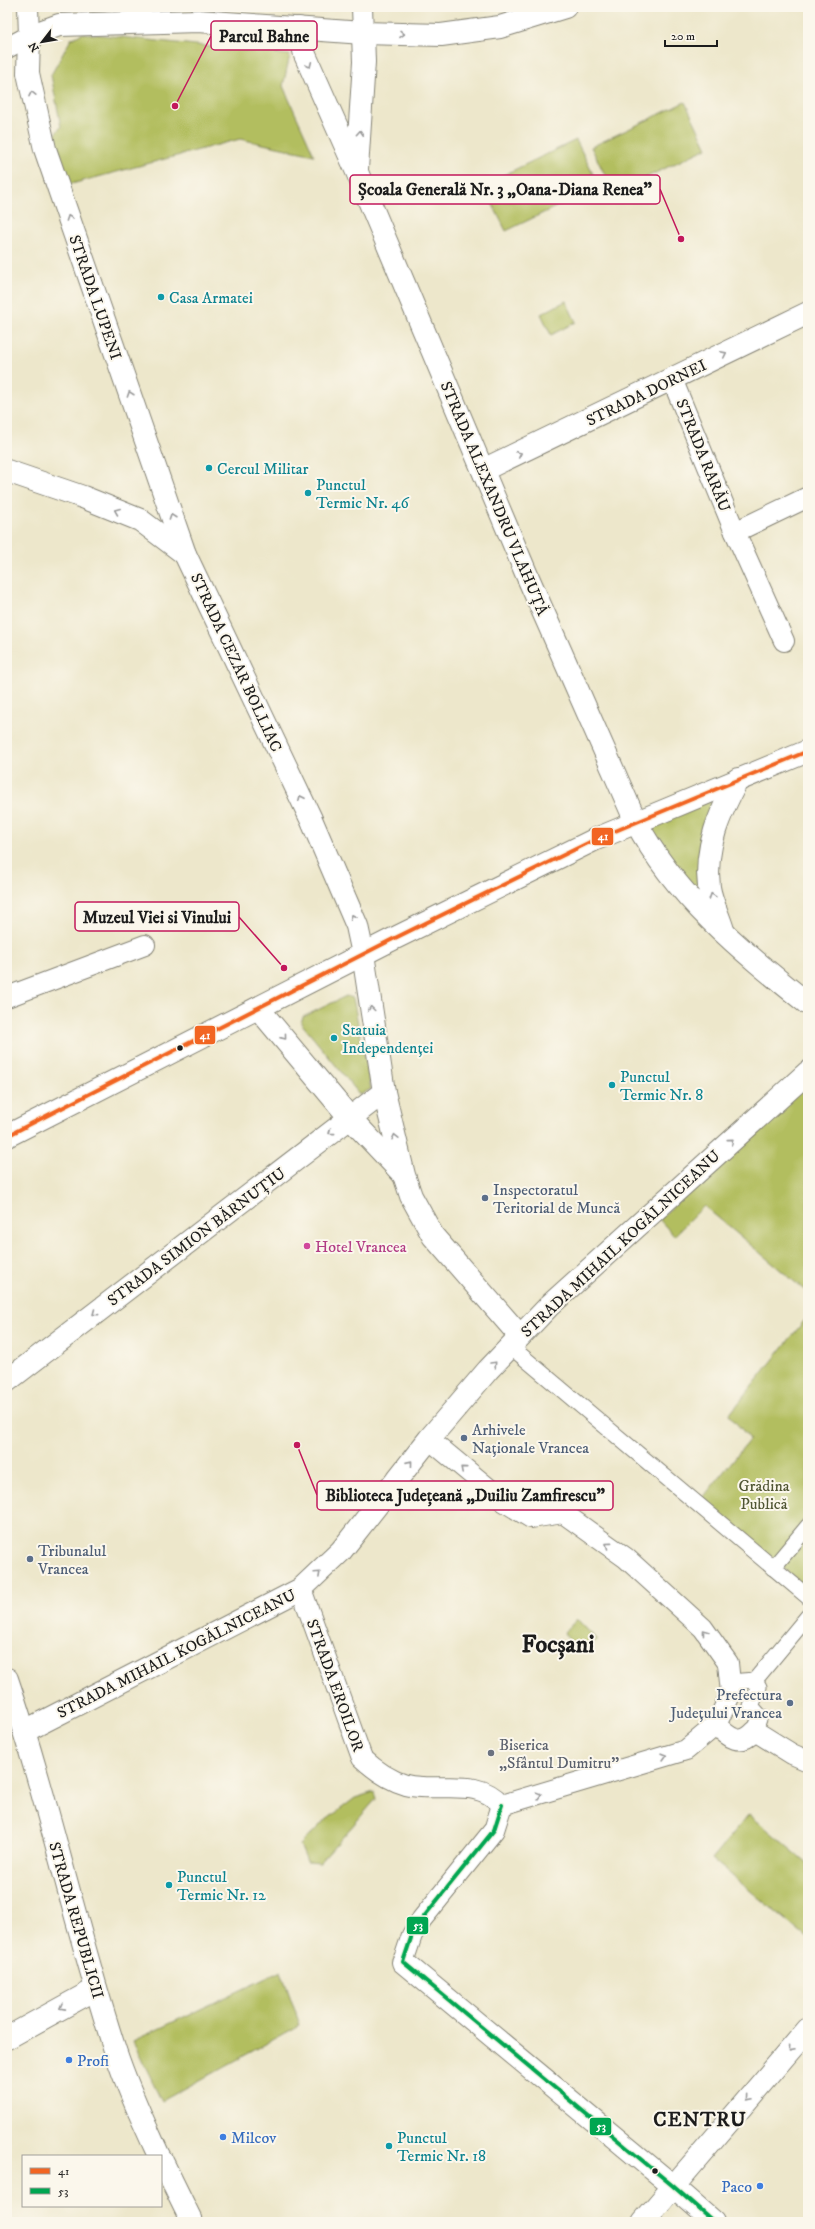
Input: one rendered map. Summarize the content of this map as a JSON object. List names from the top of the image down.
{
  "streets": {
    "street": [
      "STRADA LUPENI",
      "STRADA DORNEI",
      "STRADA RARĂU",
      "STRADA ALEXANDRU VLAHUȚĂ",
      "STRADA CEZAR BOLLIAC",
      "STRADA SIMION BĂRNUȚIU",
      "STRADA MIHAIL KOGĂLNICEANU",
      "STRADA EROILOR",
      "STRADA REPUBLICII"
    ]
  },
  "crossings": [
    ["STRADA LUPENI", "STRADA CEZAR BOLLIAC"],
    ["STRADA DORNEI", "STRADA RARĂU"],
    ["STRADA DORNEI", "STRADA ALEXANDRU VLAHUȚĂ"],
    ["STRADA CEZAR BOLLIAC", "STRADA SIMION BĂRNUȚIU"],
    ["STRADA CEZAR BOLLIAC", "STRADA MIHAIL KOGĂLNICEANU"],
    ["STRADA MIHAIL KOGĂLNICEANU", "STRADA EROILOR"],
    ["STRADA MIHAIL KOGĂLNICEANU", "STRADA REPUBLICII"]
  ],
  "one_way": [
    "STRADA LUPENI",
    "STRADA DORNEI",
    "STRADA CEZAR BOLLIAC",
    "STRADA MIHAIL KOGĂLNICEANU"
  ],
  "districts": ["Focșani", "CENTRU"],
  "parks": ["Grădina Publică"],
  "places": [
    "Parcul Bahne",
    "Școala Generală Nr. 3 „Oana-Diana Renea\"",
    "Casa Armatei",
    "Cercul Militar",
    "Punctul Termic Nr. 46",
    "Muzeul Viei si Vinului",
    "Statuia Independenței",
    "Punctul Termic Nr. 8",
    "Inspectoratul Teritorial de Muncă",
    "Hotel Vrancea",
    "Arhivele Naționale Vrancea",
    "Biblioteca Județeană „Duiliu Zamfirescu\"",
    "Tribunalul Vrancea",
    "Prefectura Județului Vrancea",
    "Biserica „Sfântul Dumitru\"",
    "Punctul Termic Nr. 12",
    "Profi",
    "Milcov",
    "Punctul Termic Nr. 18",
    "Paco"
  ],
  "lines": ["transit line 41", "transit line 53"],
  "legend": ["41", "53"],
  "scale_bar": "20 m",
  "north": "bottom left"
}
